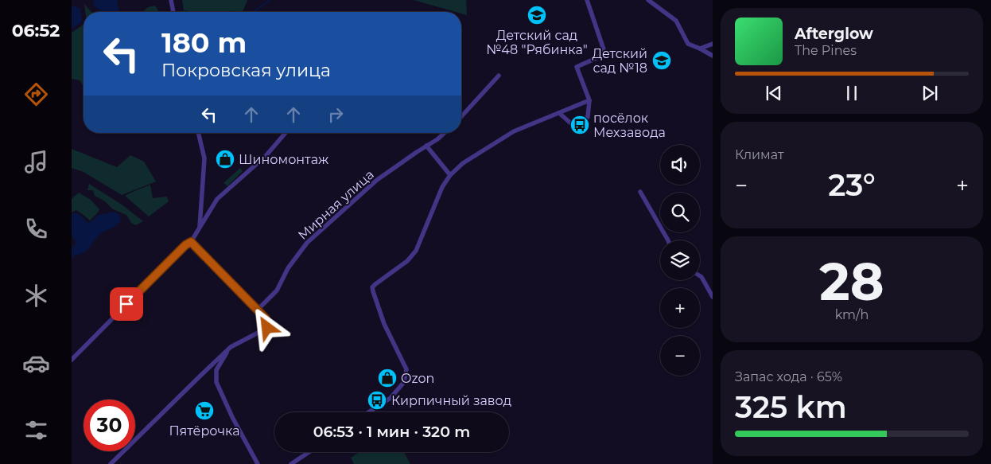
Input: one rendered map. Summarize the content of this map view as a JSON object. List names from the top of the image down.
{
  "streets": {
    "street": ["Мирная улица"]
  },
  "places": {
    "school or university": ["Детский сад №48 \"Рябинка\"", "Детский сад №18"],
    "bus stop": ["посёлок Мехзавода", "Кирпичный завод"],
    "shop": ["Шиномонтаж", "Ozon"],
    "supermarket": ["Пятёрочка"]
  },
  "page": {
    "tabs": "06:52",
    "turn": ["180 m", "Покровская улица"],
    "song": ["Afterglow", "The Pines"],
    "tile": [
      "Климат",
      ["28", "km/h"],
      ["Запас хода · 65%", "325 km"]
    ],
    "map_buttons": ["+", "−"],
    "heat": ["−", "23°", "+"],
    "limit": "30",
    "trip": "06:53 · 1 мин · 320 m"
  }
}
